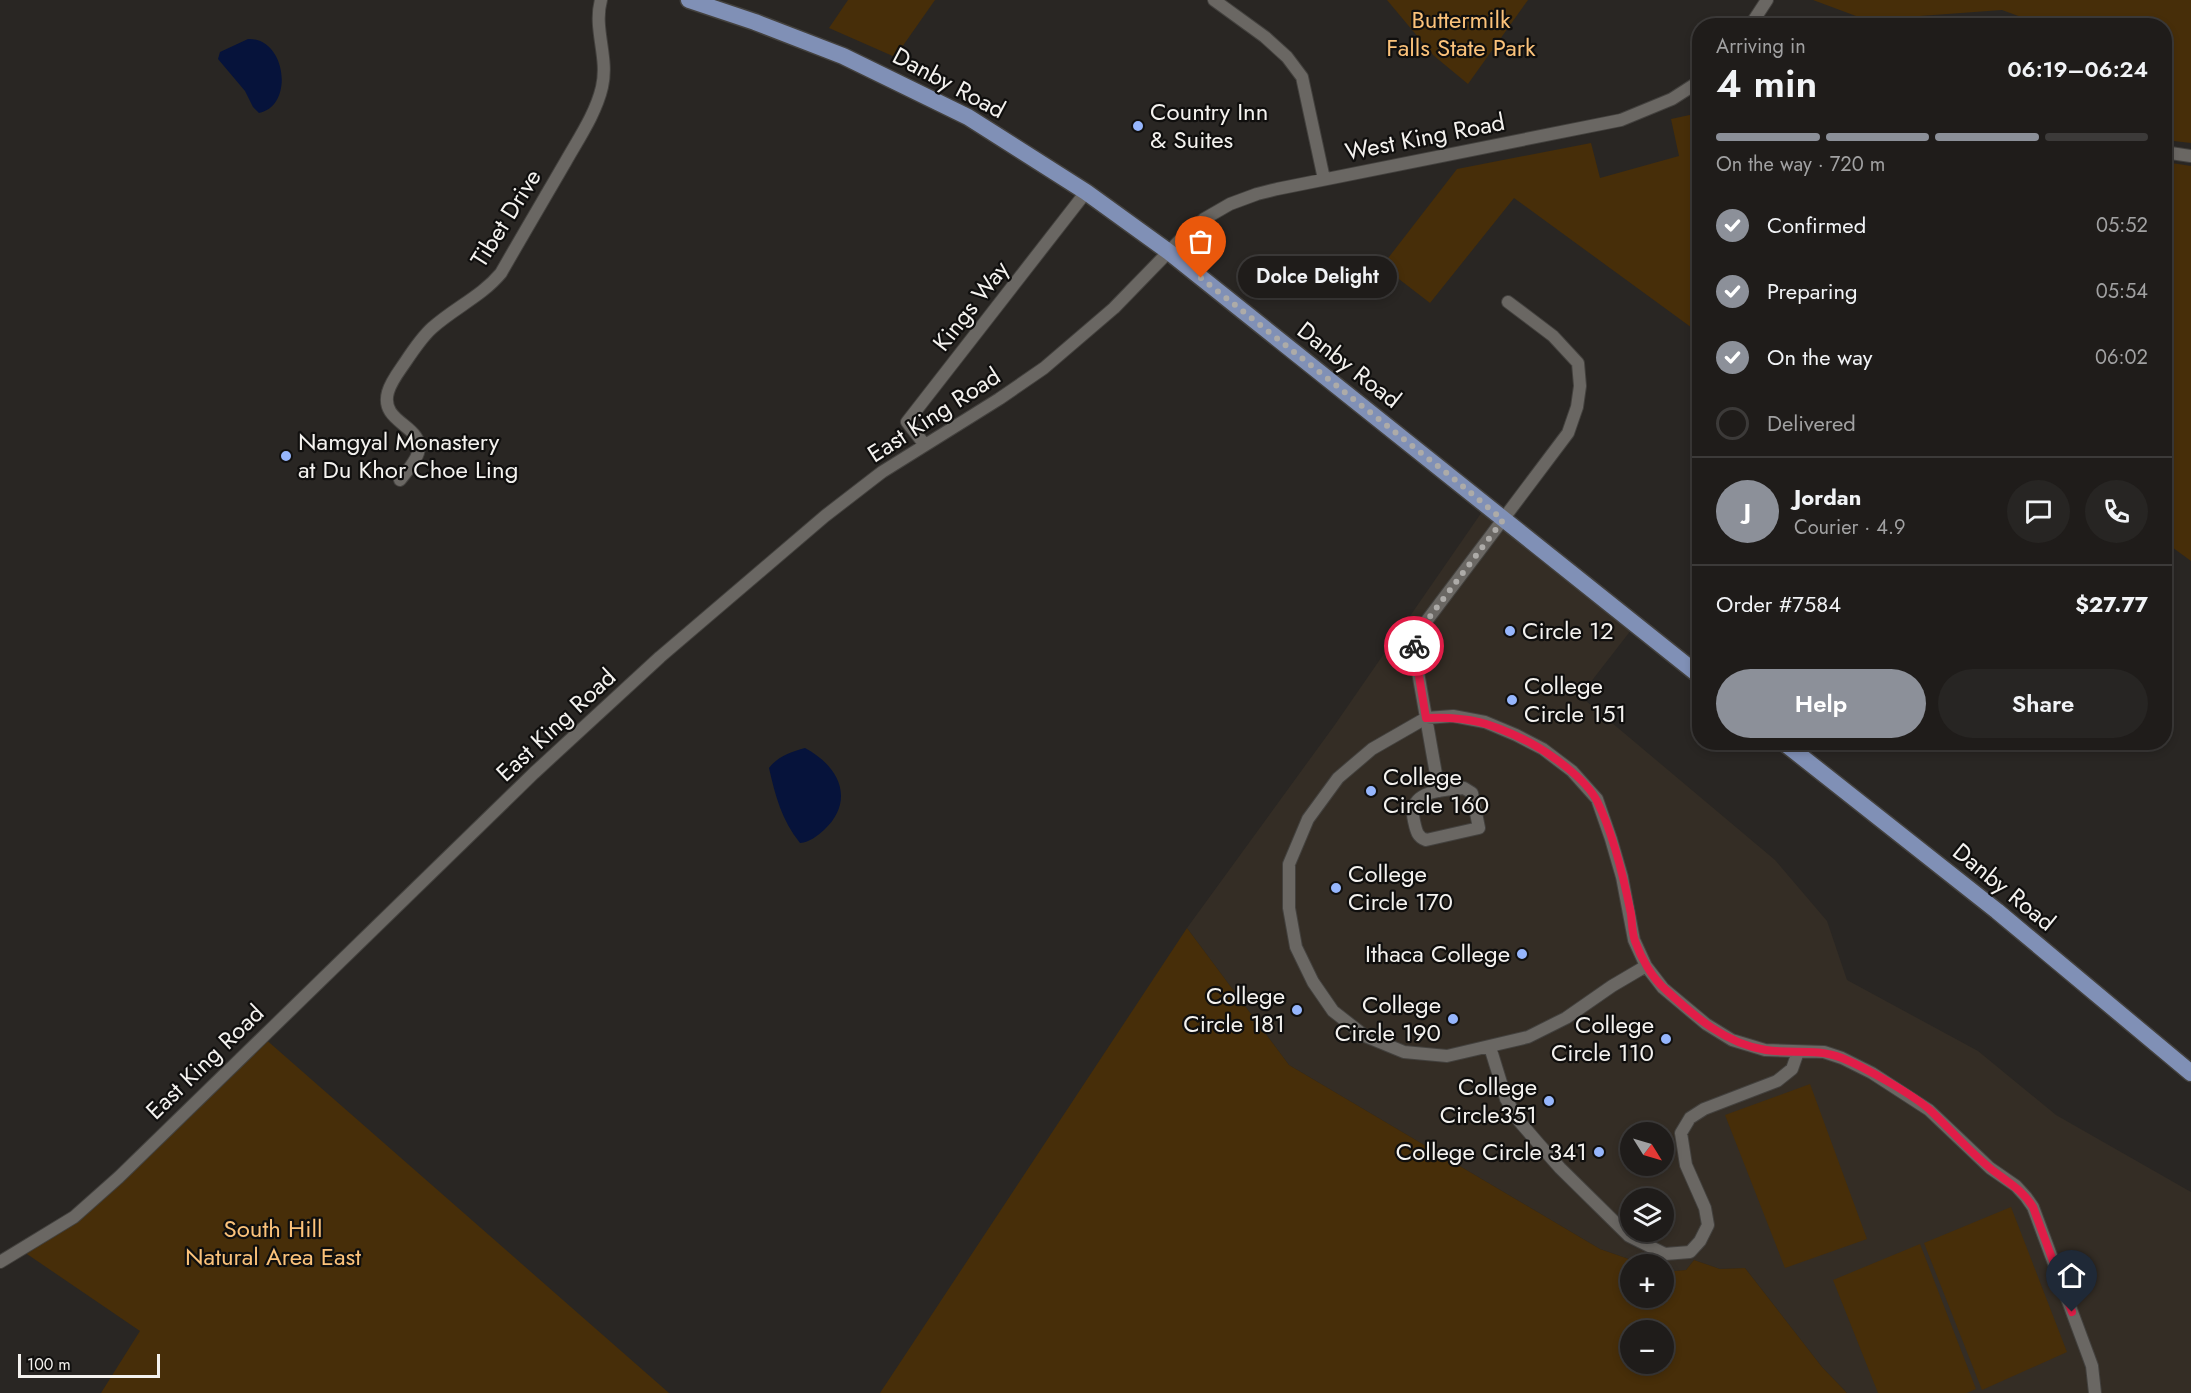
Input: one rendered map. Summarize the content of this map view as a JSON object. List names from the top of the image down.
{
  "streets": {
    "main road": ["Danby Road"],
    "street": [
      "West King Road",
      "Tibet Drive",
      "Kings Way",
      "East King Road"
    ]
  },
  "crossings": [
    ["Danby Road", "West King Road"],
    ["Danby Road", "Kings Way"],
    ["Danby Road", "East King Road"],
    ["West King Road", "East King Road"],
    ["Kings Way", "East King Road"]
  ],
  "parks": ["Buttermilk Falls State Park", "South Hill Natural Area East"],
  "places": [
    "Country Inn & Suites",
    "Dolce Delight",
    "Namgyal Monastery at Du Khor Choe Ling",
    "Circle 12",
    "College Circle 151",
    "College Circle 160",
    "College Circle 170",
    "Ithaca College",
    "College Circle 181",
    "College Circle 190",
    "College Circle 110",
    "College Circle351",
    "College Circle 341"
  ],
  "scale_bar": "100 m",
  "north": "bottom right",
  "page": {
    "heading": ["4 min", "Arriving in", "06:19–06:24"],
    "panel": [
      "Jordan",
      "Courier · 4.9",
      "Order #7584",
      "$27.77"
    ],
    "bar": "On the way · 720 m",
    "list": [
      ["Confirmed", "05:52"],
      ["Preparing", "05:54"],
      ["On the way", "06:02"],
      "Delivered"
    ],
    "bubble": "Dolce Delight",
    "round": "J",
    "buttons": ["Help", "Share"],
    "map_buttons": ["+", "−"],
    "scale": "100 m"
  }
}
